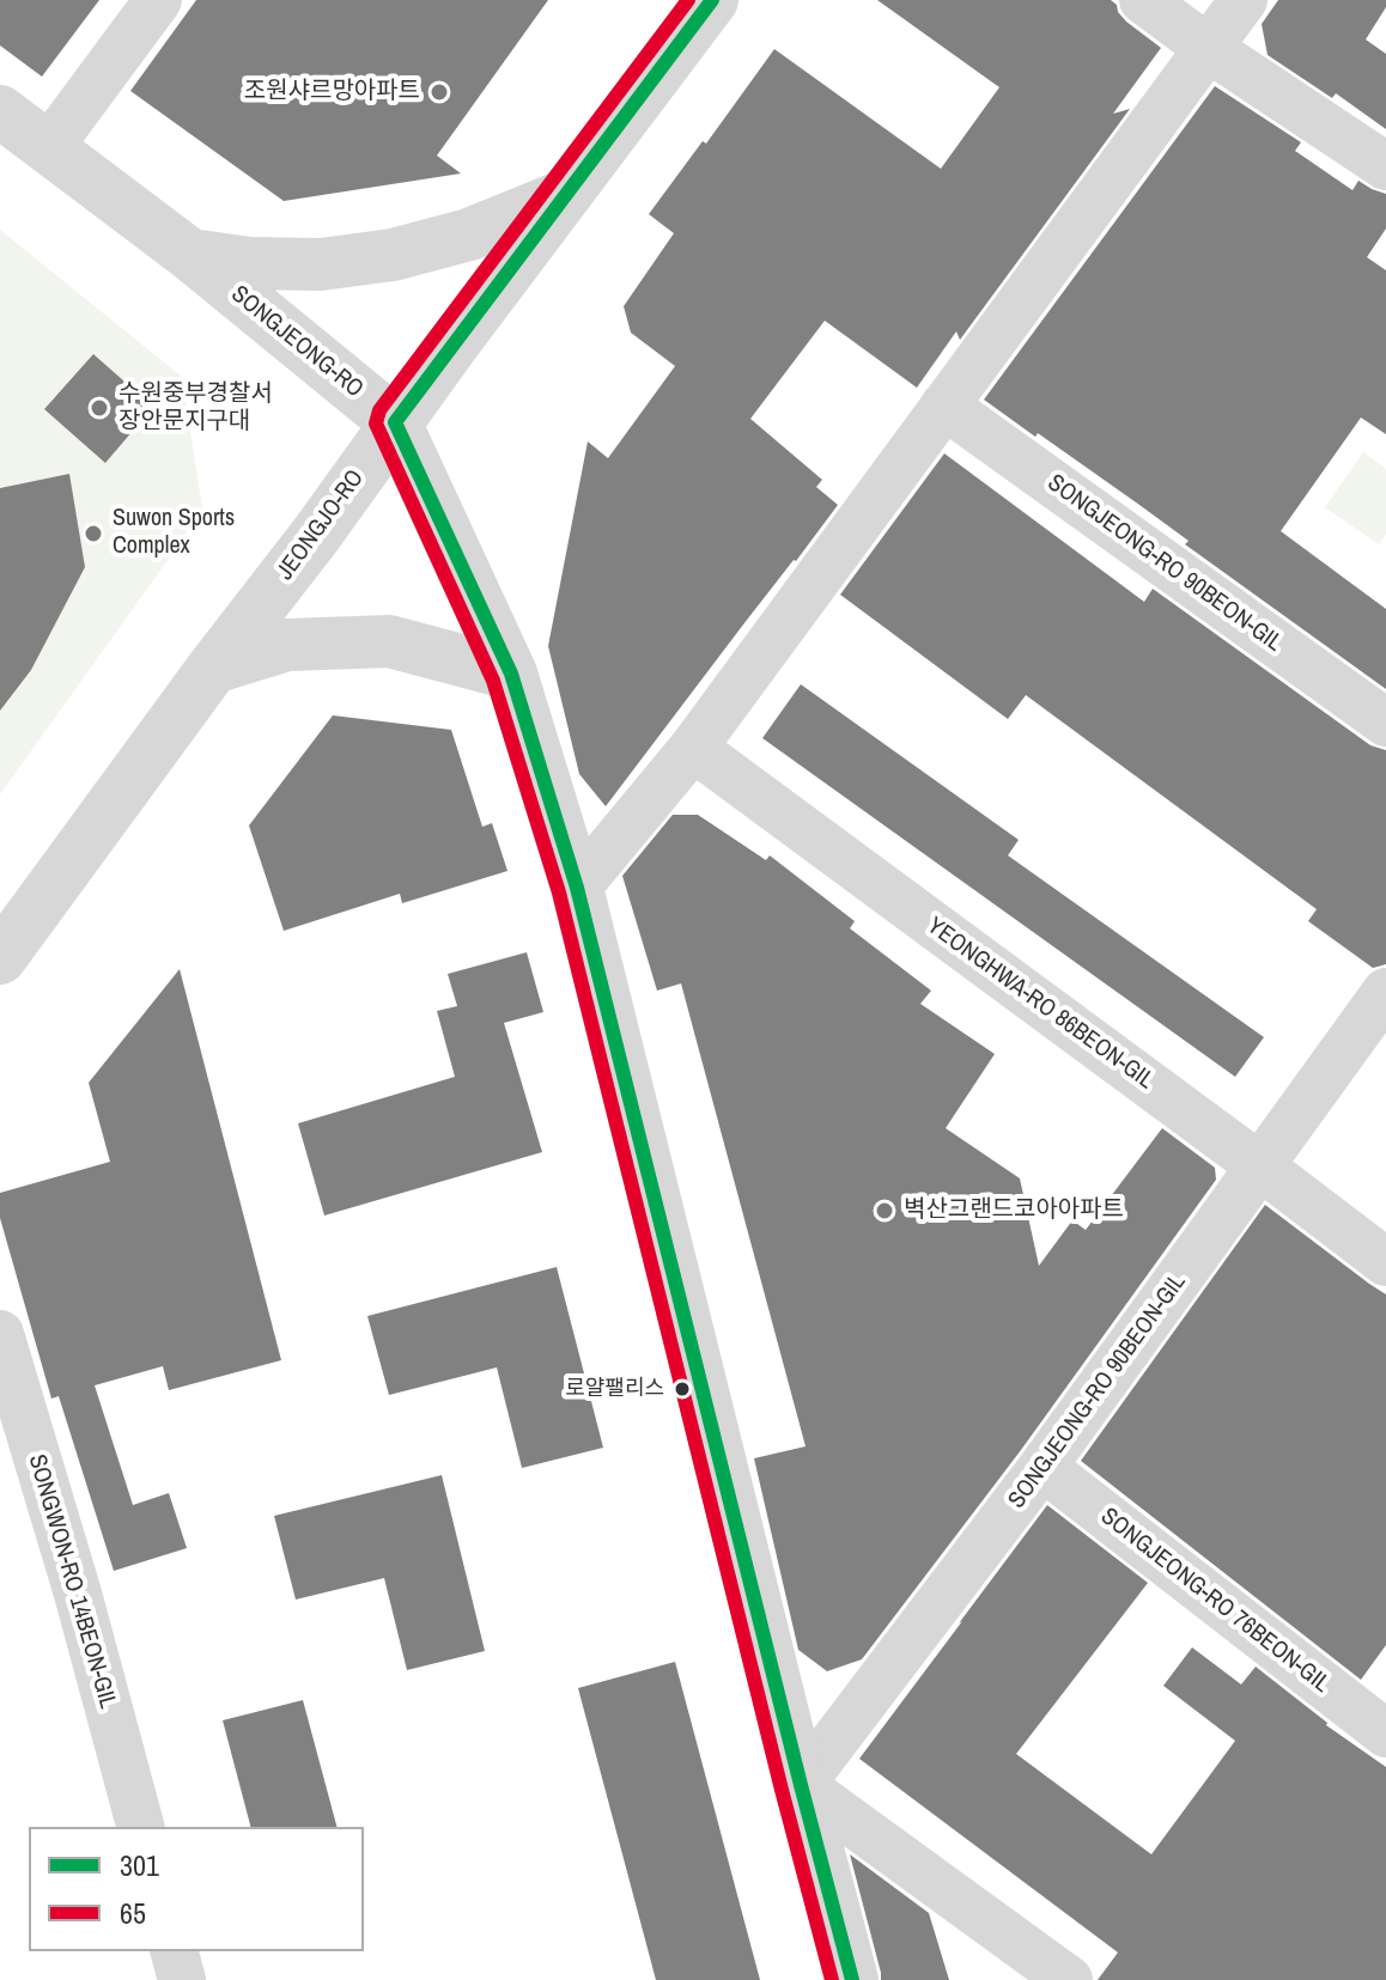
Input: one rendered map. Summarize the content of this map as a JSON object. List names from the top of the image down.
{
  "streets": {
    "street": [
      "SONGJEONG-RO",
      "JEONGJO-RO",
      "SONGJEONG-RO 90BEON-GIL",
      "YEONGHWA-RO 86BEON-GIL",
      "SONGWON-RO 14BEON-GIL",
      "SONGJEONG-RO 76BEON-GIL"
    ]
  },
  "crossings": [
    ["SONGJEONG-RO", "JEONGJO-RO"],
    ["SONGJEONG-RO", "SONGJEONG-RO 90BEON-GIL"],
    ["SONGJEONG-RO 90BEON-GIL", "YEONGHWA-RO 86BEON-GIL"],
    ["SONGJEONG-RO 90BEON-GIL", "SONGJEONG-RO 76BEON-GIL"]
  ],
  "places": [
    "조원샤르망아파트",
    "수원중부경찰서 장안문지구대",
    "Suwon Sports Complex",
    "벽산그랜드코아아파트",
    "로얄팰리스"
  ],
  "lines": ["transit line 301", "transit line 65"],
  "legend": ["301", "65"]
}
